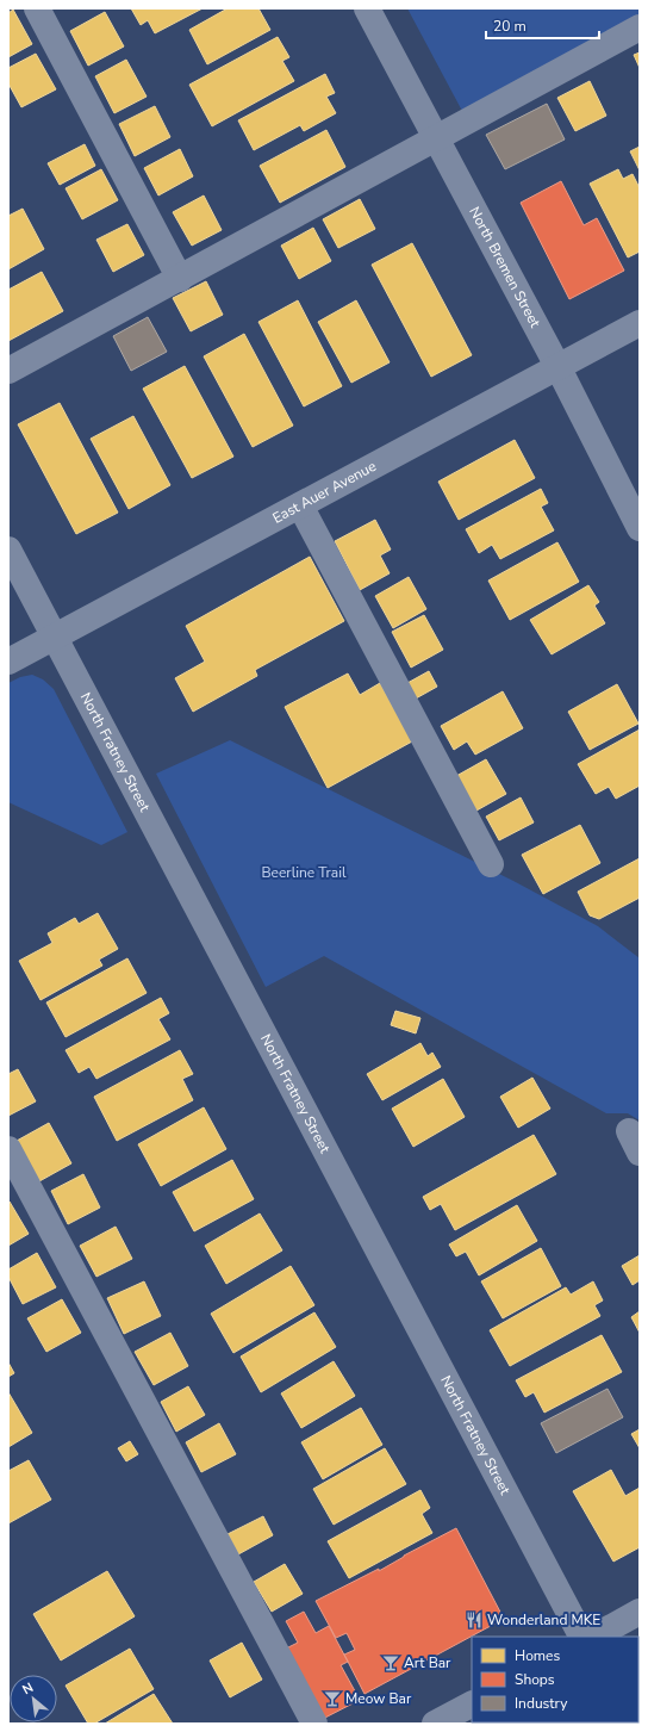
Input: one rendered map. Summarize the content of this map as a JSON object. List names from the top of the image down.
{
  "streets": {
    "street": ["North Bremen Street", "East Auer Avenue", "North Fratney Street"]
  },
  "crossings": [
    ["North Bremen Street", "East Auer Avenue"],
    ["East Auer Avenue", "North Fratney Street"]
  ],
  "parks": ["Beerline Trail"],
  "places": {
    "restaurant": ["Wonderland MKE"],
    "bar": ["Art Bar", "Meow Bar"]
  },
  "legend": ["Homes", "Shops", "Industry"],
  "scale_bar": "20 m",
  "north": "top left"
}
